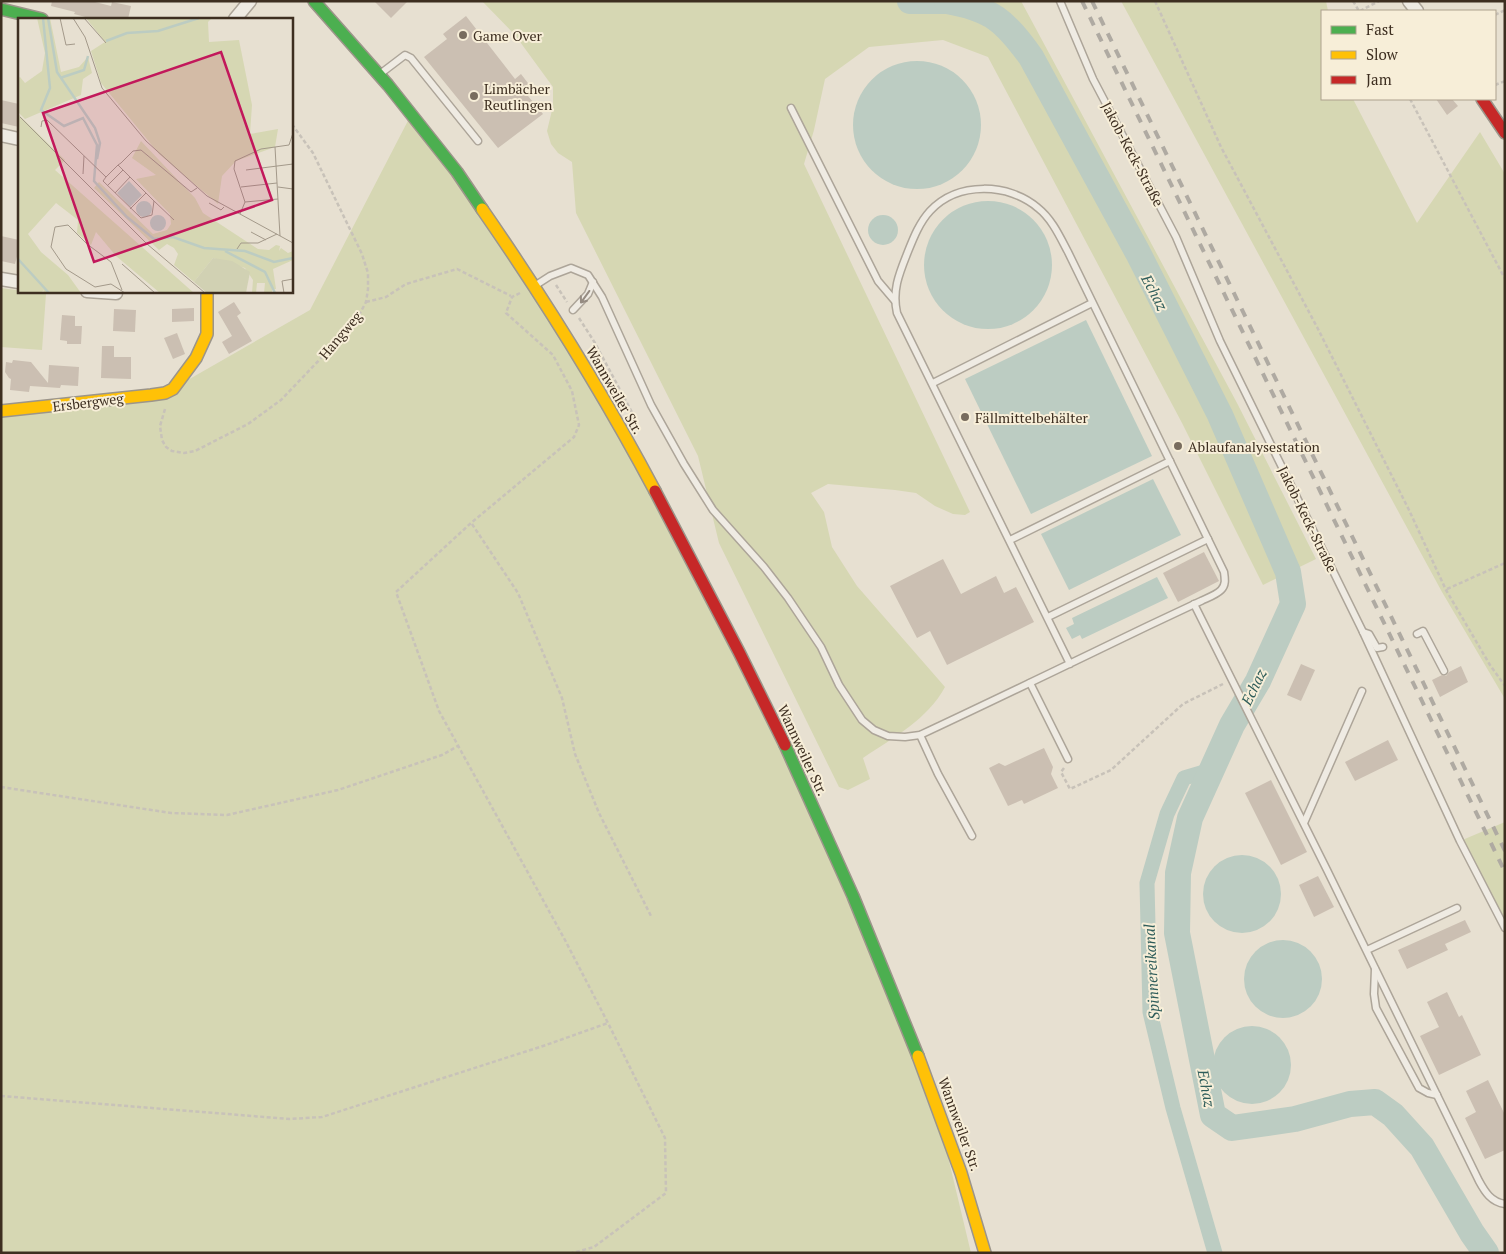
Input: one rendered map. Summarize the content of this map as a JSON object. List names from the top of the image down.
{
  "streets": {
    "main road": ["Wannweiler Str.", "Ersbergweg"],
    "lane": ["Jakob-Keck-Straße"],
    "path": ["Hangweg"]
  },
  "crossings": [
    ["Hangweg", "Ersbergweg"]
  ],
  "water": ["Echaz", "Spinnereikanal"],
  "places": [
    "Game Over",
    "Limbächer Reutlingen",
    "Fällmittelbehälter",
    "Ablaufanalysestation"
  ],
  "legend": ["Fast", "Slow", "Jam"]
}
